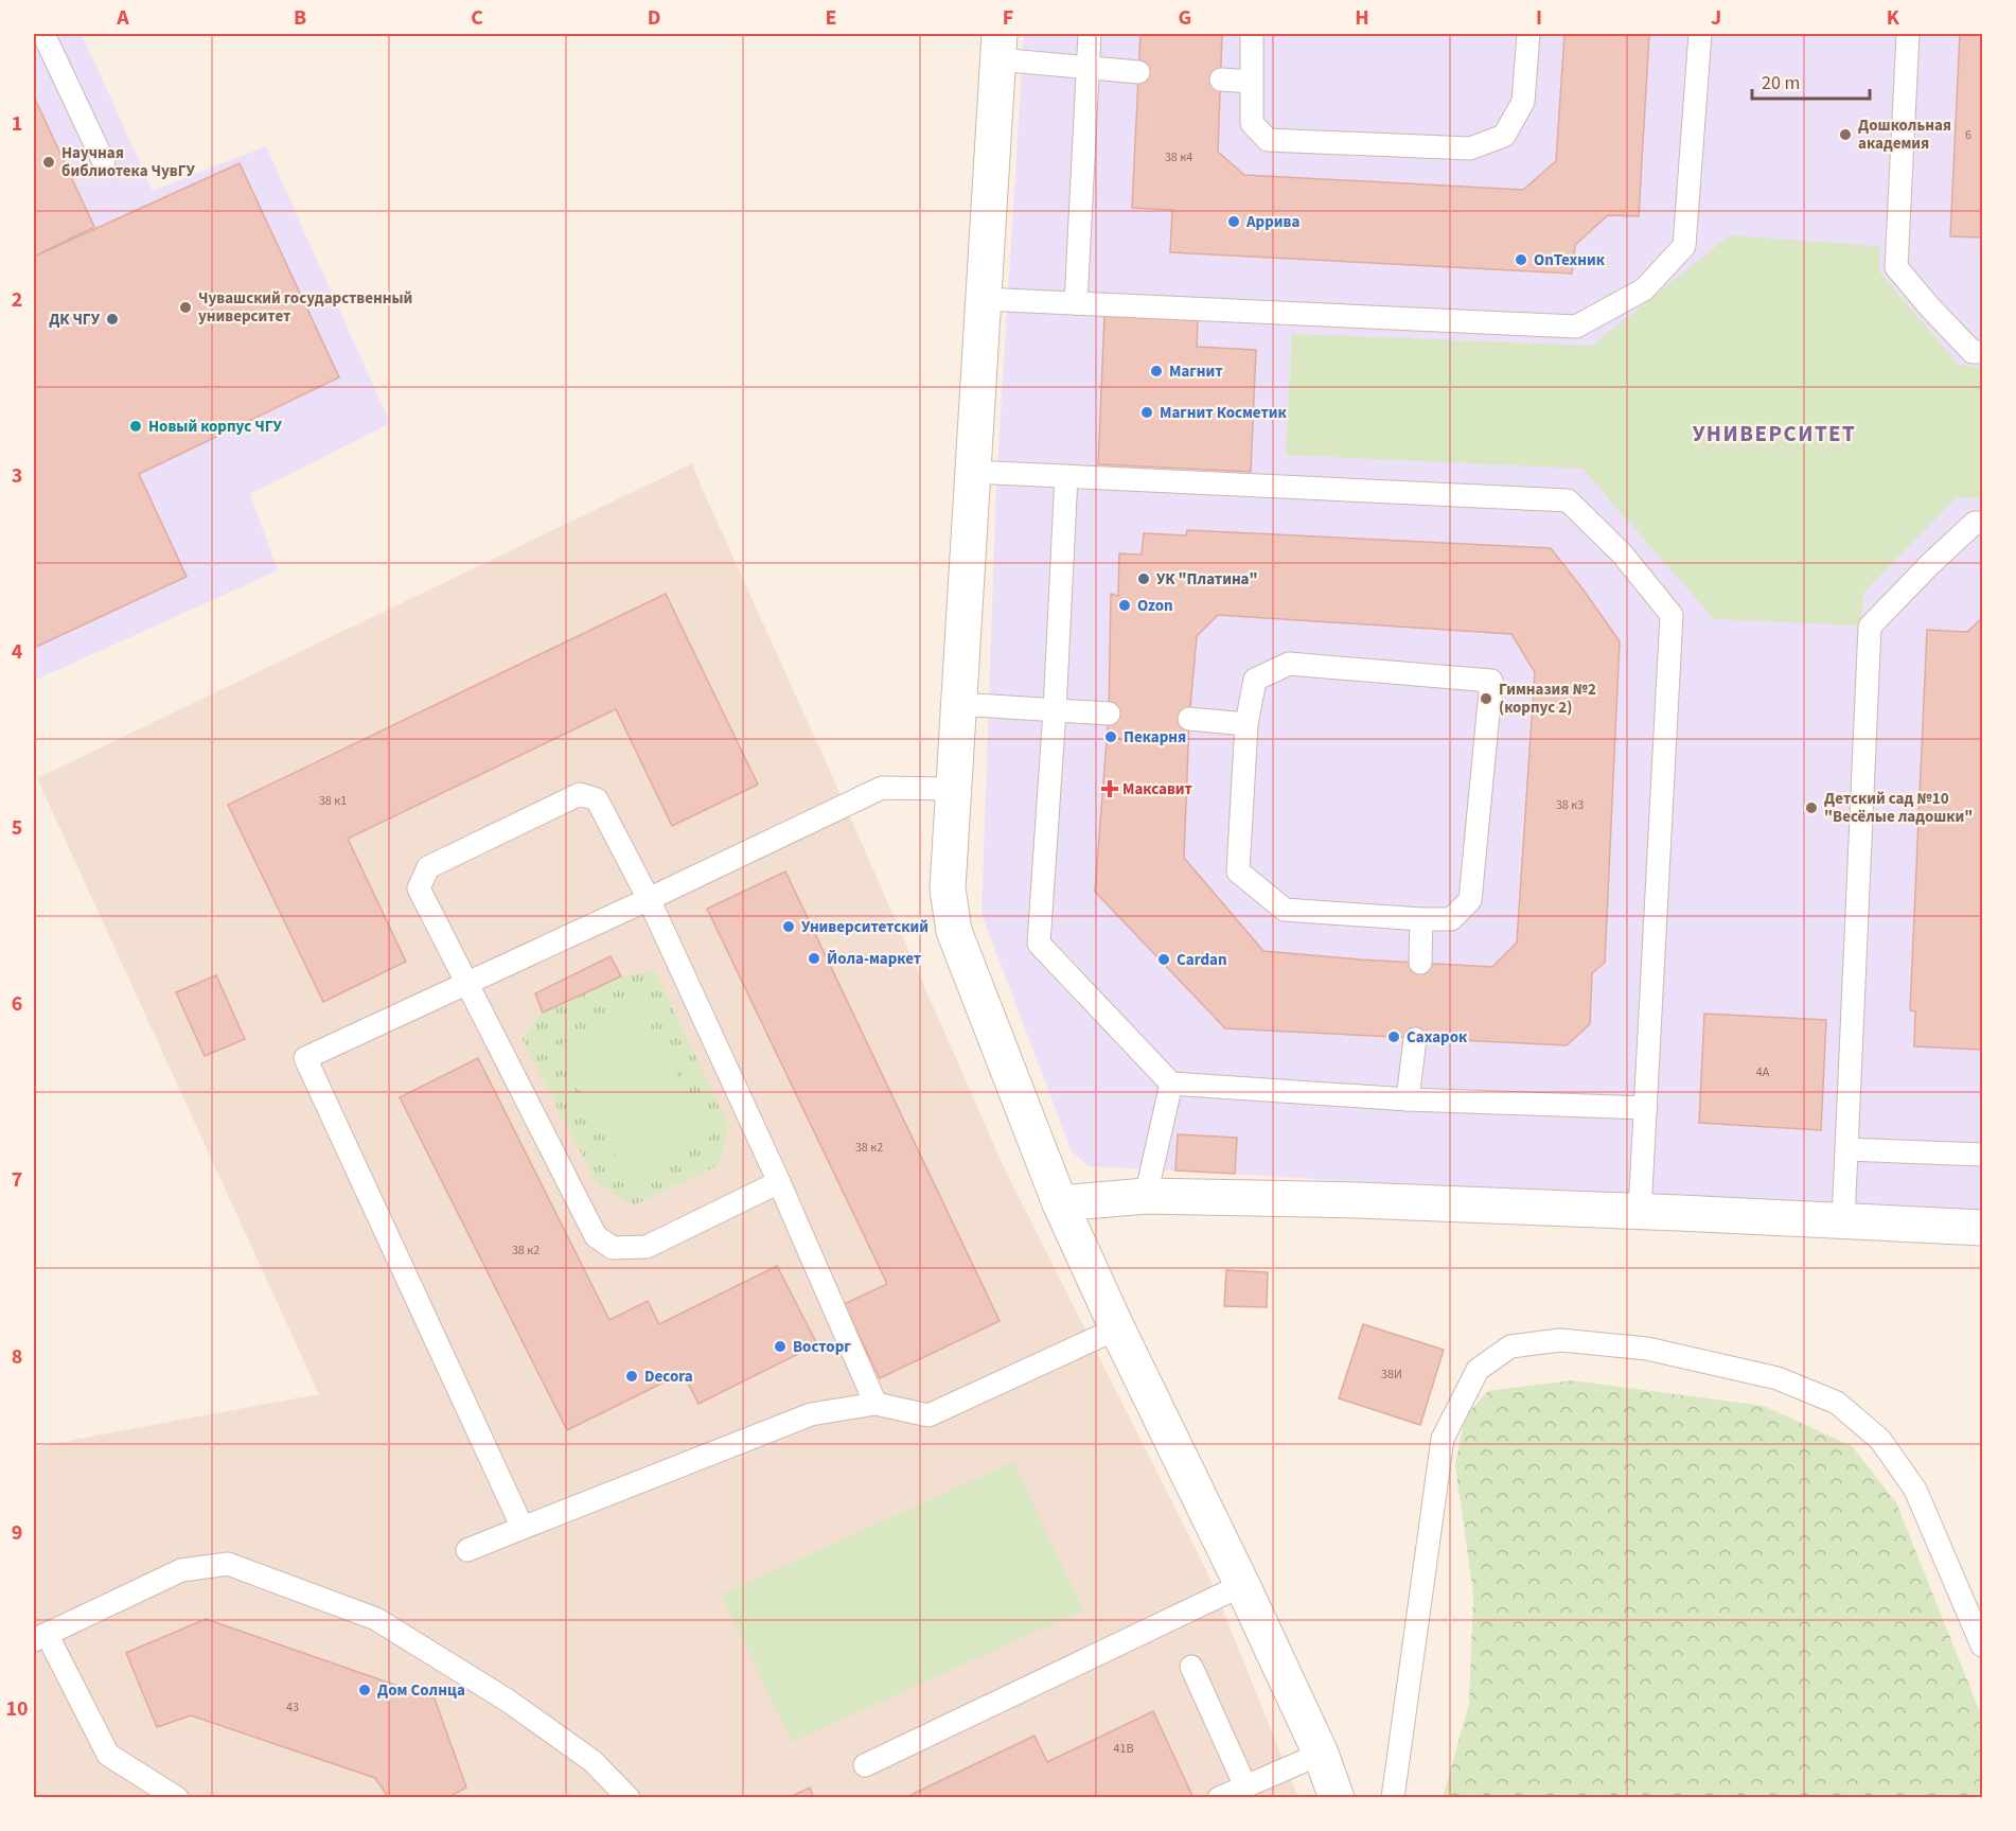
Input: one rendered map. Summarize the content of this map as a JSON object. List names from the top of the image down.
{
  "districts": ["УНИВЕРСИТЕТ"],
  "places": {
    "other": [
      "Дошкольная академия",
      "Научная библиотека ЧувГУ",
      "Аррива",
      "OnТехник",
      "Чувашский государственный университет",
      "ДК ЧГУ",
      "Магнит",
      "Магнит Косметик",
      "Новый корпус ЧГУ",
      "УК \"Платина\"",
      "Ozon",
      "Гимназия №2 (корпус 2)",
      "Пекарня",
      "Детский сад №10 \"Весёлые ладошки\"",
      "Университетский",
      "Йола-маркет",
      "Cardan",
      "Сахарок",
      "Восторг",
      "Decora",
      "Дом Солнца"
    ],
    "health": ["Максавит"]
  },
  "house_numbers": [
    "6",
    "38 к4",
    "38 к1",
    "38 к3",
    "4А",
    "38 к2",
    "38 к2",
    "38И",
    "43",
    "41В"
  ],
  "scale_bar": "20 m",
  "grid": {
    "columns": [
      "A",
      "B",
      "C",
      "D",
      "E",
      "F",
      "G",
      "H",
      "I",
      "J",
      "K"
    ],
    "rows": [
      "1",
      "2",
      "3",
      "4",
      "5",
      "6",
      "7",
      "8",
      "9",
      "10"
    ]
  }
}
